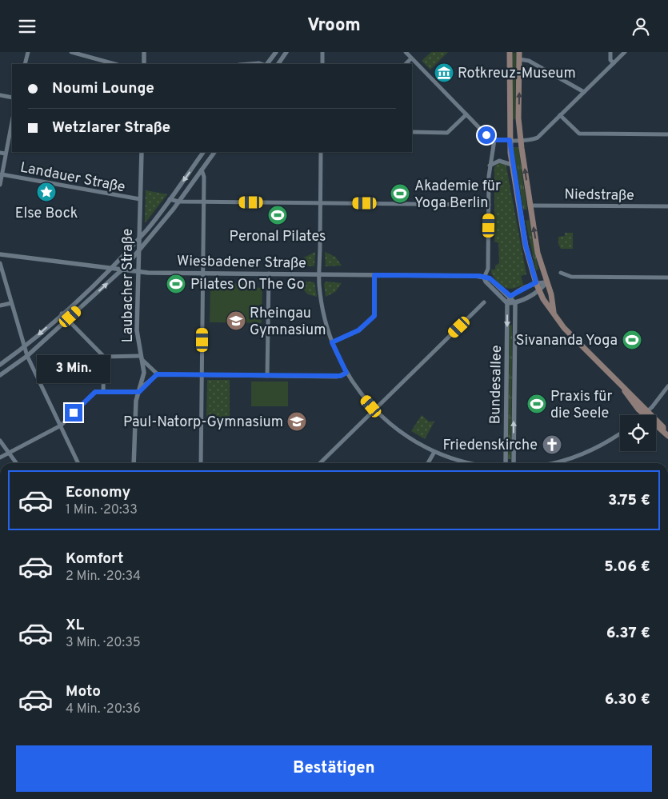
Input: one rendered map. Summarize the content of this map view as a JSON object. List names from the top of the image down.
{
  "streets": {
    "street": [
      "Landauer Straße",
      "Niedstraße",
      "Wiesbadener Straße",
      "Laubacher Straße",
      "Bundesallee"
    ]
  },
  "crossings": [
    ["Landauer Straße", "Laubacher Straße"],
    ["Wiesbadener Straße", "Laubacher Straße"]
  ],
  "places": {
    "museum": ["Rotkreuz-Museum"],
    "place": ["Else Bock"],
    "sports": [
      "Akademie für Yoga Berlin",
      "Peronal Pilates",
      "Pilates On The Go",
      "Sivananda Yoga",
      "Praxis für die Seele"
    ],
    "school or university": ["Rheingau Gymnasium", "Paul-Natorp-Gymnasium"],
    "church": ["Friedenskirche"]
  },
  "page": {
    "header": "Vroom",
    "banner": ["Noumi Lounge", "Wetzlarer Straße"],
    "bubble": "3 Min.",
    "list": [
      {
        "name": "Economy",
        "note": "1 Min. · 20:33",
        "value": "3.75 €"
      },
      {
        "name": "Komfort",
        "note": "2 Min. · 20:34",
        "value": "5.06 €"
      },
      {
        "name": "XL",
        "note": "3 Min. · 20:35",
        "value": "6.37 €"
      },
      {
        "name": "Moto",
        "note": "4 Min. · 20:36",
        "value": "6.30 €"
      }
    ],
    "buttons": "Bestätigen"
  }
}
